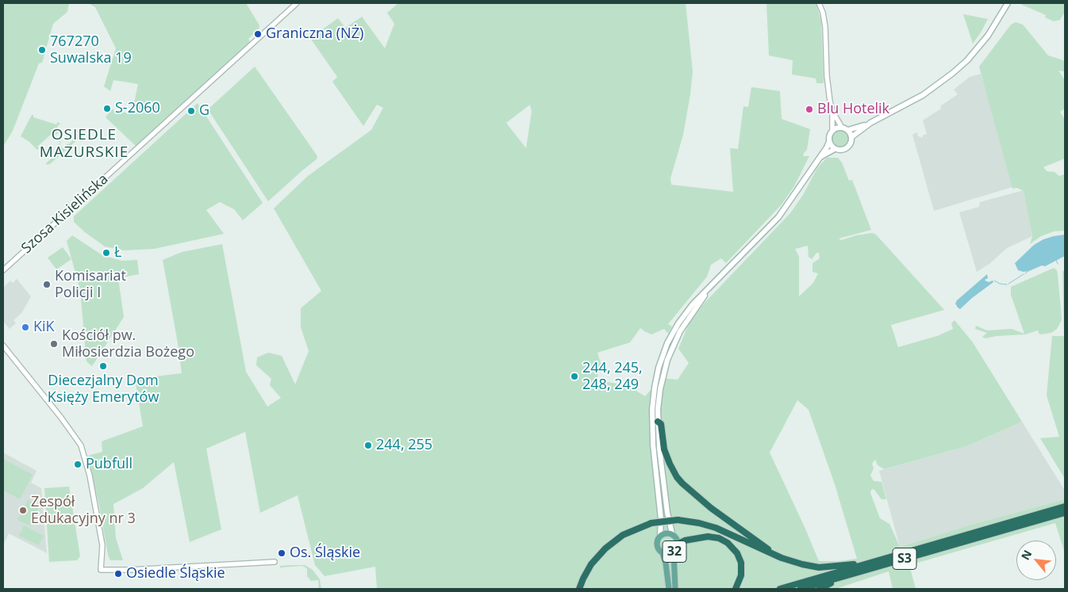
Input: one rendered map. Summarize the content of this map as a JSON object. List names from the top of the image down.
{
  "streets": {
    "highway": ["S3"],
    "main road": ["32"],
    "street": ["Szosa Kisielińska"]
  },
  "districts": ["OSIEDLE MAZURSKIE"],
  "places": [
    "Graniczna (NŻ)",
    "767270 Suwalska 19",
    "S-2060",
    "Blu Hotelik",
    "G",
    "Ł",
    "Komisariat Policji I",
    "KiK",
    "Kościół pw. Miłosierdzia Bożego",
    "Diecezjalny Dom Księży Emerytów",
    "244, 245, 248, 249",
    "244, 255",
    "Pubfull",
    "Zespół Edukacyjny nr 3",
    "Os. Śląskie",
    "Osiedle Śląskie"
  ],
  "north": "top left"
}
